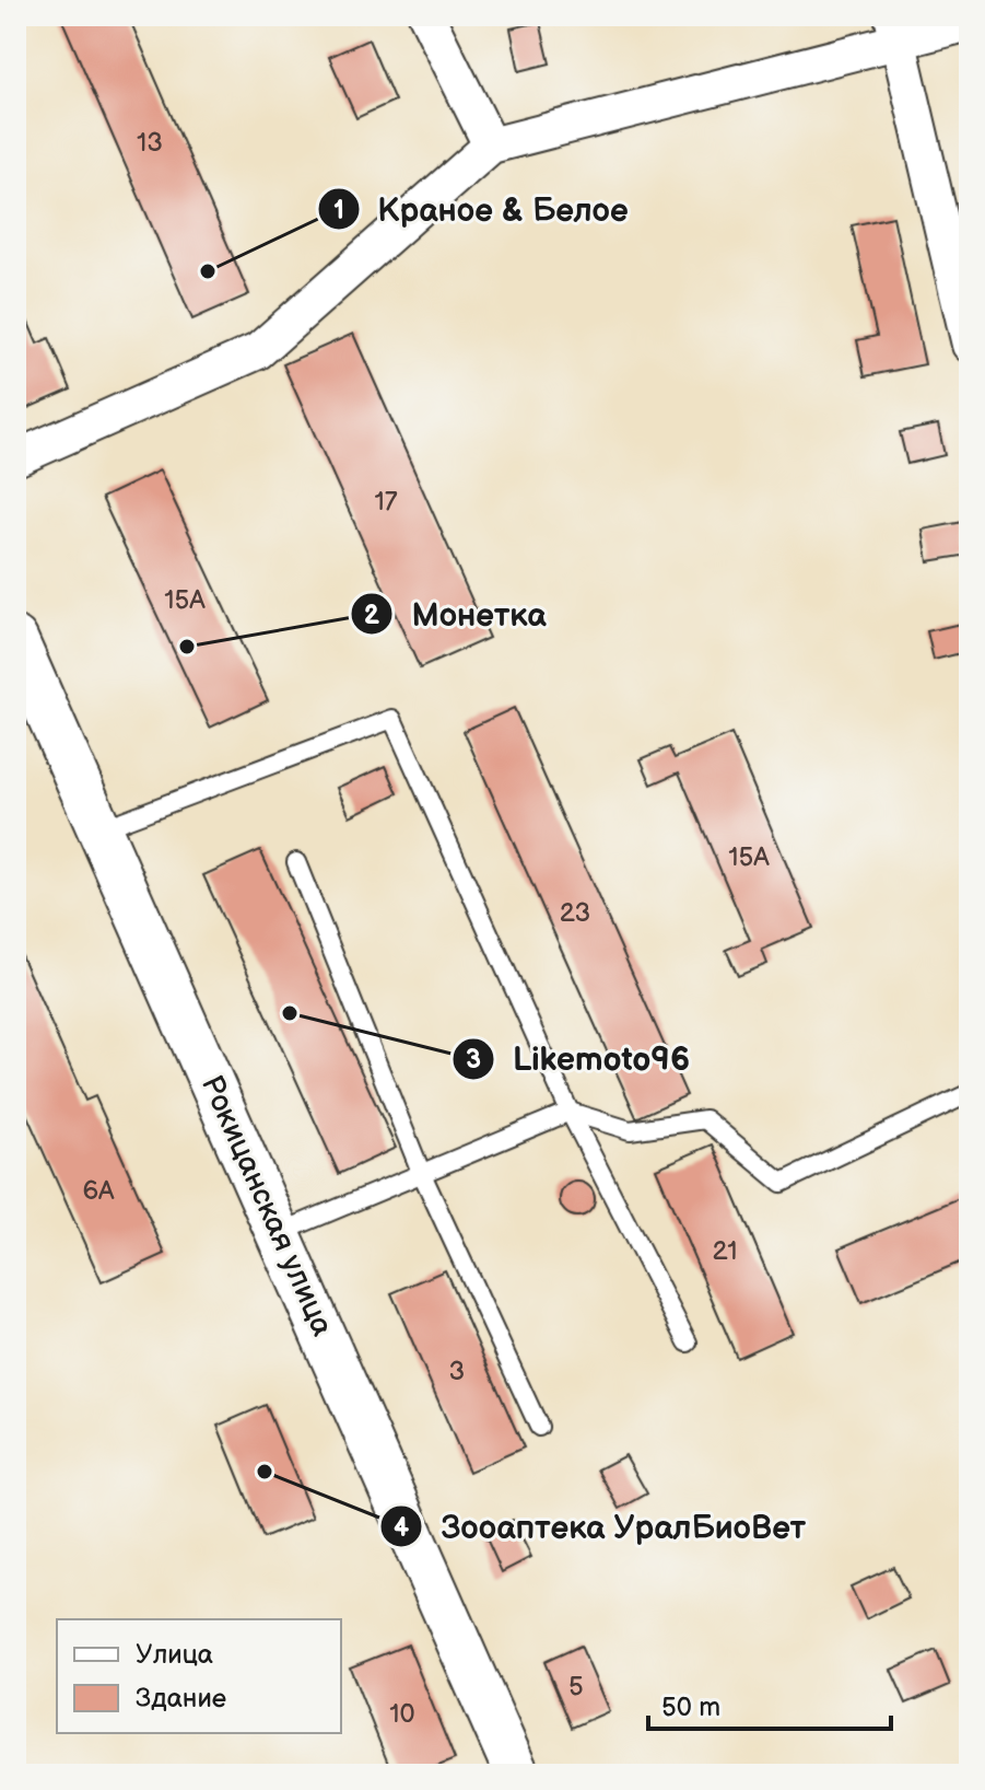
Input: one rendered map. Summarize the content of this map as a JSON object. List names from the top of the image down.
{
  "streets": {
    "street": ["Рокицанская улица"]
  },
  "places": [
    "Краное & Белое",
    "Монетка",
    "Likemoto96",
    "Зооаптека УралБиоВет"
  ],
  "house_numbers": [
    "13",
    "17",
    "15А",
    "15А",
    "23",
    "6А",
    "21",
    "3",
    "5",
    "10"
  ],
  "legend": ["Улица", "Здание"],
  "scale_bar": "50 m"
}
